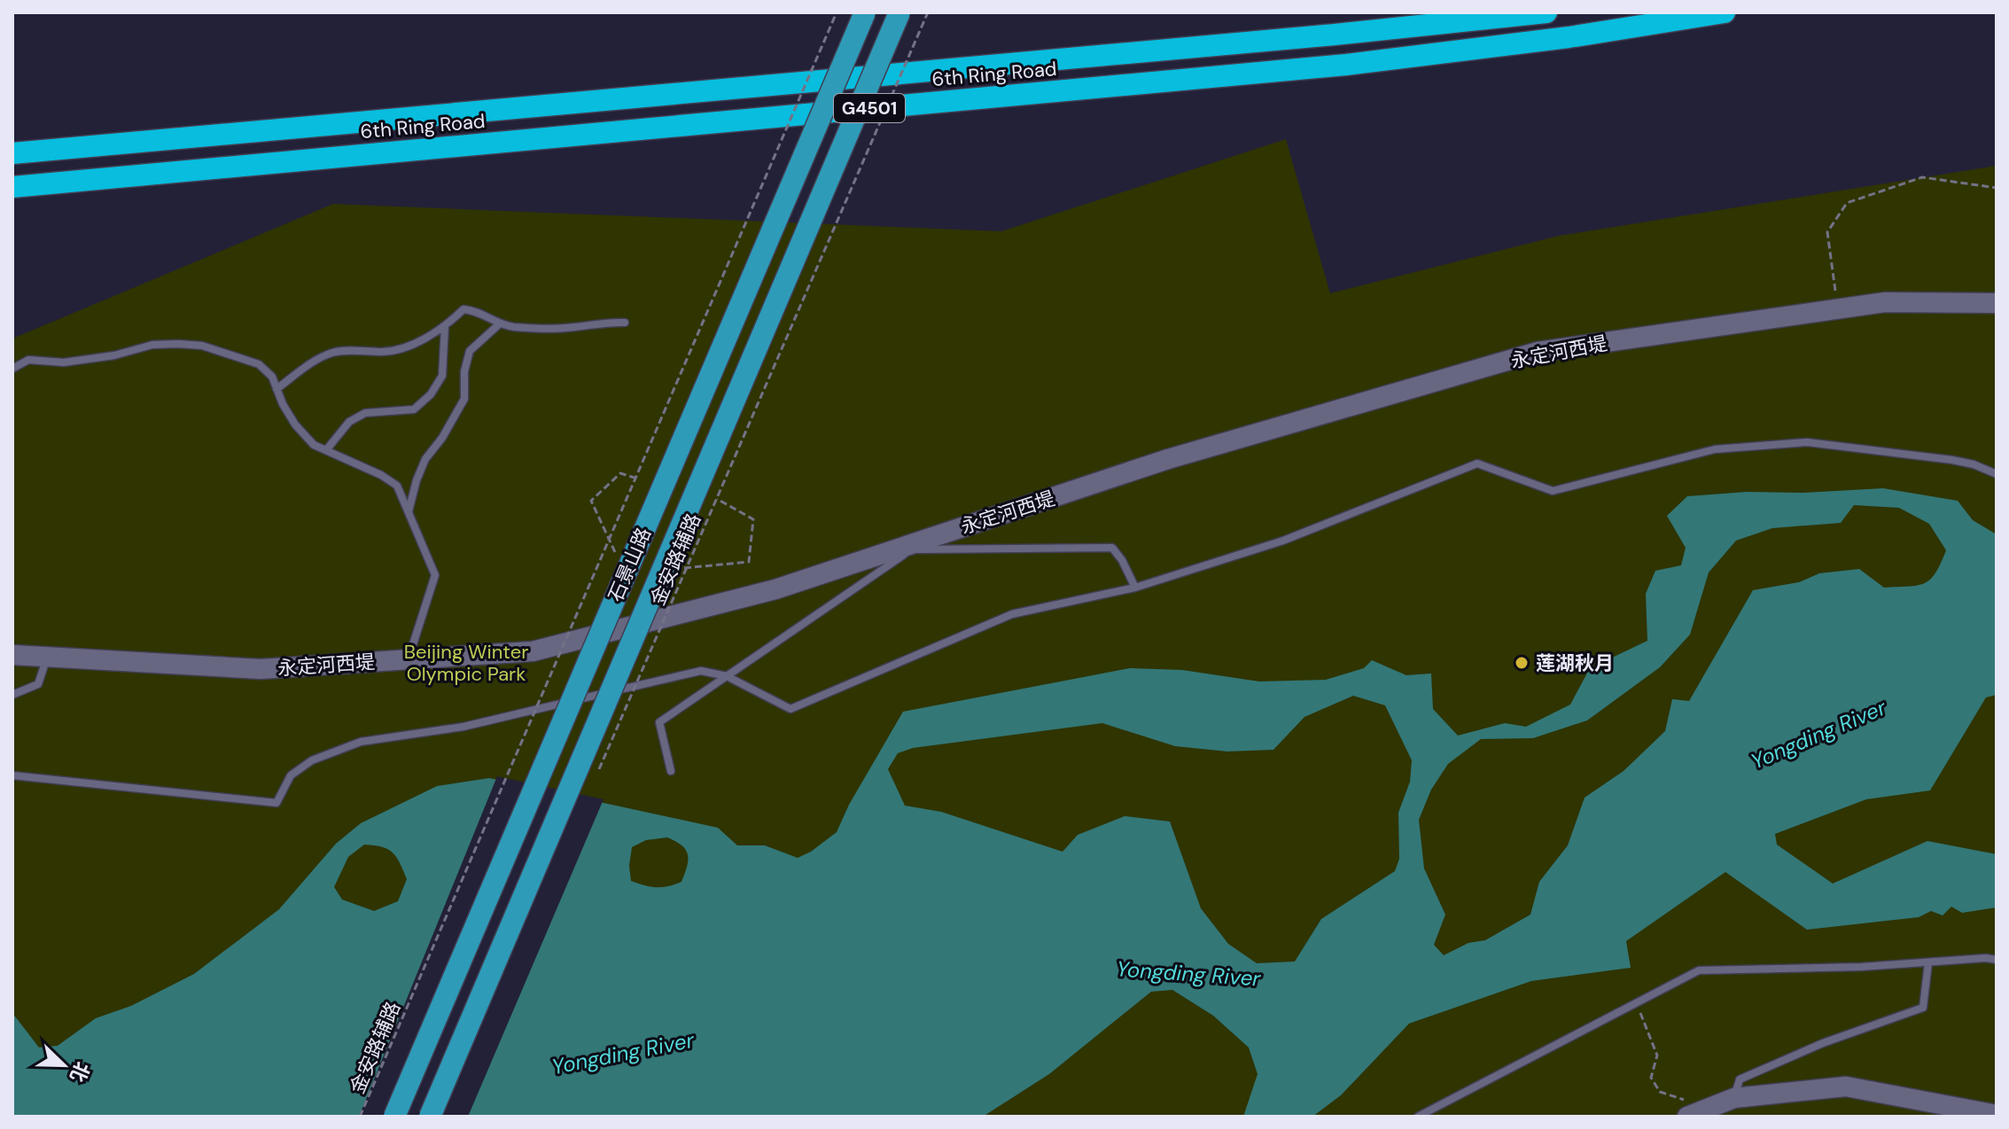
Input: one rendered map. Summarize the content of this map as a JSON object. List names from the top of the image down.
{
  "streets": {
    "highway": ["6th Ring Road", "G4501"],
    "main road": ["石景山路"],
    "street": ["永定河西堤"],
    "path": ["金安路辅路"]
  },
  "water": ["Yongding River"],
  "parks": ["Beijing Winter Olympic Park"],
  "places": ["莲湖秋月"],
  "north": "bottom right"
}
